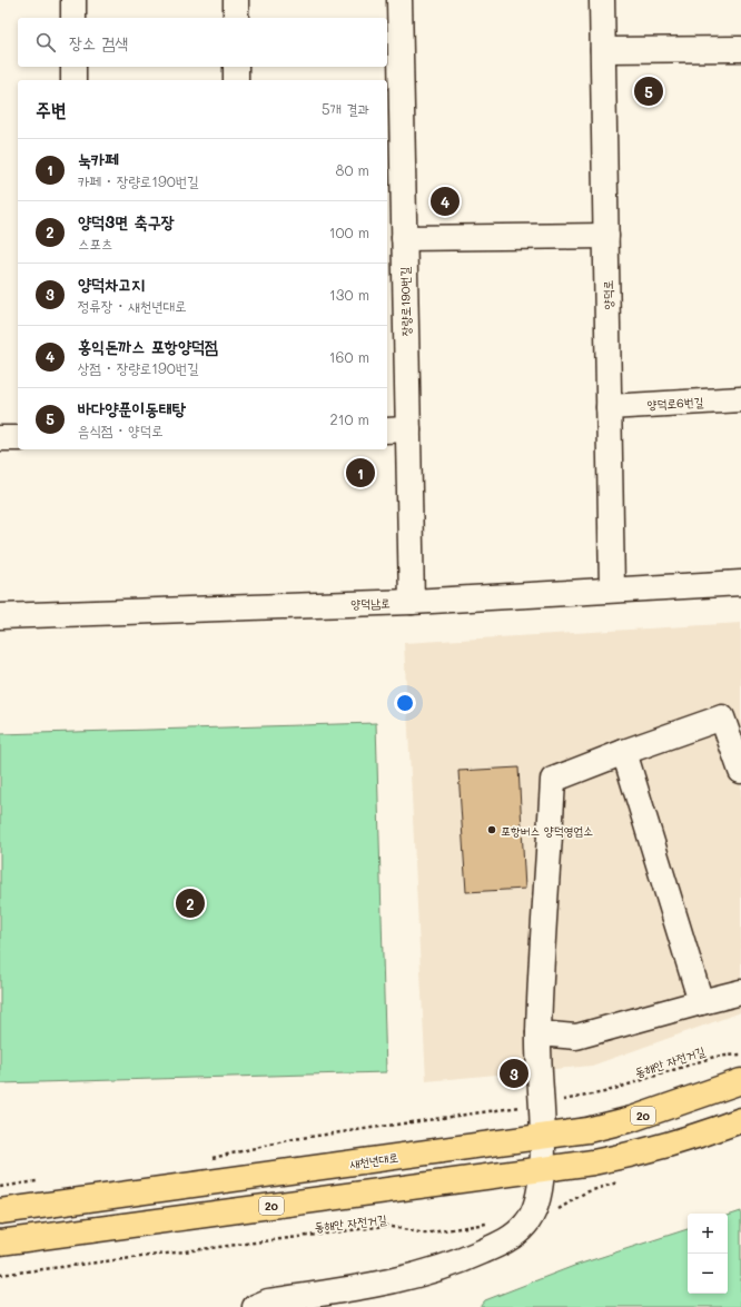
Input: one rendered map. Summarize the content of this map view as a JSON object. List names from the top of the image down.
{
  "streets": {
    "main road": ["20", "새천년대로"],
    "street": [
      "양덕로",
      "장량로190번길",
      "양덕로6번길",
      "양덕남로"
    ],
    "path": ["동해안 자전거길"]
  },
  "crossings": [
    ["양덕로", "양덕로6번길"],
    ["양덕로", "양덕남로"],
    ["장량로190번길", "양덕남로"]
  ],
  "places": ["포항버스 양덕영업소"],
  "page": {
    "search": "장소 검색",
    "pins": [
      "5",
      "4",
      "1",
      "2",
      "3"
    ],
    "heading": ["주변", "5개 결과"],
    "list": [
      {
        "mark": "1",
        "name": "눅카페",
        "note": "카페 · 장량로190번길",
        "value": "80 m"
      },
      {
        "mark": "2",
        "name": "양덕3면 축구장",
        "note": "스포츠",
        "value": "100 m"
      },
      {
        "mark": "3",
        "name": "양덕차고지",
        "note": "정류장 · 새천년대로",
        "value": "130 m"
      },
      {
        "mark": "4",
        "name": "홍익돈까스 포항양덕점",
        "note": "상점 · 장량로190번길",
        "value": "160 m"
      },
      {
        "mark": "5",
        "name": "바다양푼이동태탕",
        "note": "음식점 · 양덕로",
        "value": "210 m"
      }
    ],
    "map_buttons": ["+", "−"]
  }
}
